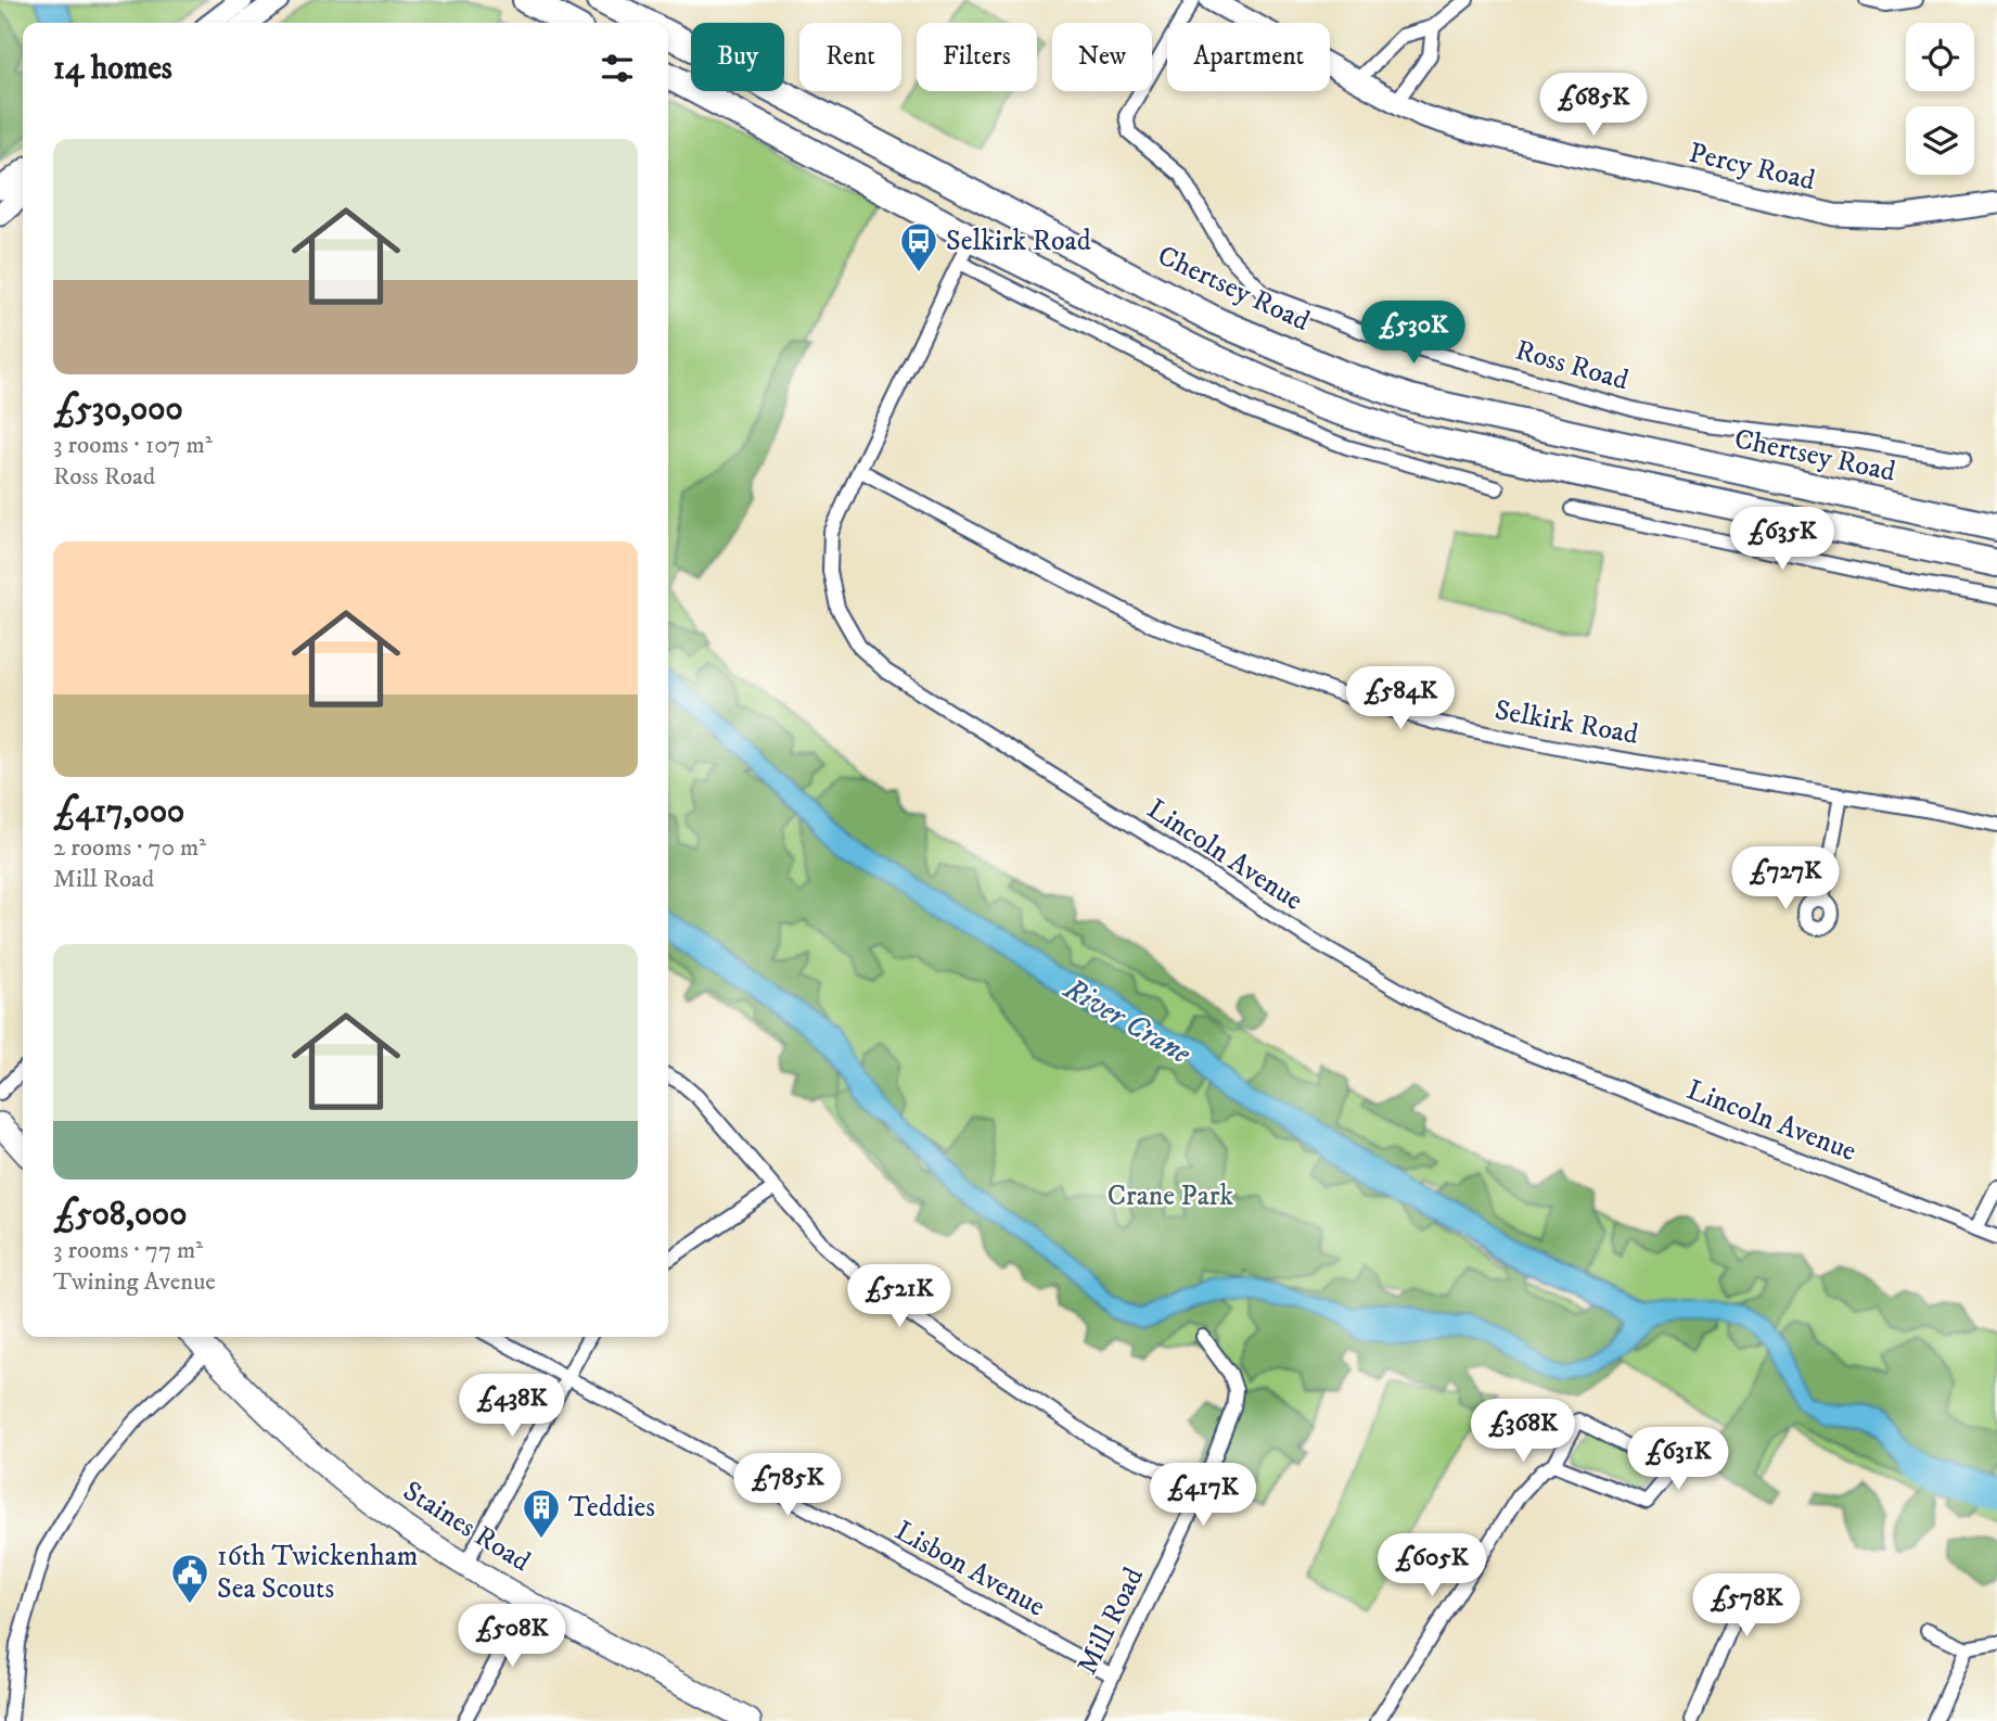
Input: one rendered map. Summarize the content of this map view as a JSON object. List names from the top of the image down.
{
  "streets": {
    "highway": ["Chertsey Road"],
    "main road": ["Staines Road"],
    "street": [
      "Percy Road",
      "Ross Road",
      "Selkirk Road",
      "Lincoln Avenue",
      "Lisbon Avenue",
      "Mill Road"
    ]
  },
  "crossings": [
    ["Selkirk Road", "Lincoln Avenue"],
    ["Lisbon Avenue", "Mill Road"]
  ],
  "water": ["River Crane"],
  "parks": ["Crane Park"],
  "places": {
    "bus stop": ["Selkirk Road"],
    "building": ["Teddies"],
    "public building": ["16th Twickenham Sea Scouts"]
  },
  "page": {
    "chip": [
      "Buy",
      "Rent",
      "Filters",
      "New",
      "Apartment"
    ],
    "heading": "14 homes",
    "price": [
      "£685K",
      "£530K",
      "£635K",
      "£584K",
      "£727K",
      "£521K",
      "£438K",
      "£368K",
      "£631K",
      "£785K",
      "£417K",
      "£605K",
      "£578K",
      "£508K"
    ],
    "list": [
      {
        "name": "£530,000",
        "note": "3 rooms · 107 m² · Ross Road"
      },
      {
        "name": "£417,000",
        "note": "2 rooms · 70 m² · Mill Road"
      },
      {
        "name": "£508,000",
        "note": "3 rooms · 77 m² · Twining Avenue"
      }
    ]
  }
}
